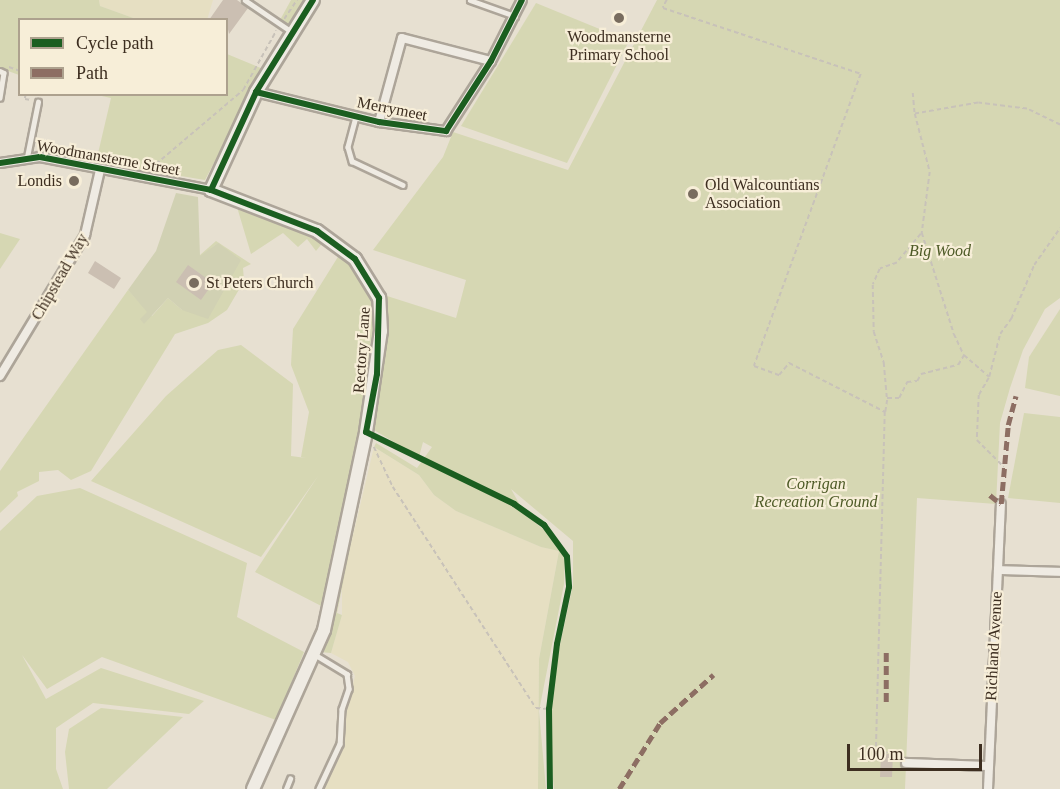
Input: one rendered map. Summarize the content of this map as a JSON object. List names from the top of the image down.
{
  "streets": {
    "main road": ["Rectory Lane"],
    "street": [
      "Merrymeet",
      "Woodmansterne Street",
      "Chipstead Way",
      "Richland Avenue"
    ]
  },
  "crossings": [
    ["Woodmansterne Street", "Chipstead Way"],
    ["Woodmansterne Street", "Rectory Lane"]
  ],
  "parks": ["Big Wood", "Corrigan Recreation Ground"],
  "places": [
    "Woodmansterne Primary School",
    "Londis",
    "Old Walcountians Association",
    "St Peters Church"
  ],
  "legend": ["Cycle path", "Path"],
  "scale_bar": "100 m"
}
